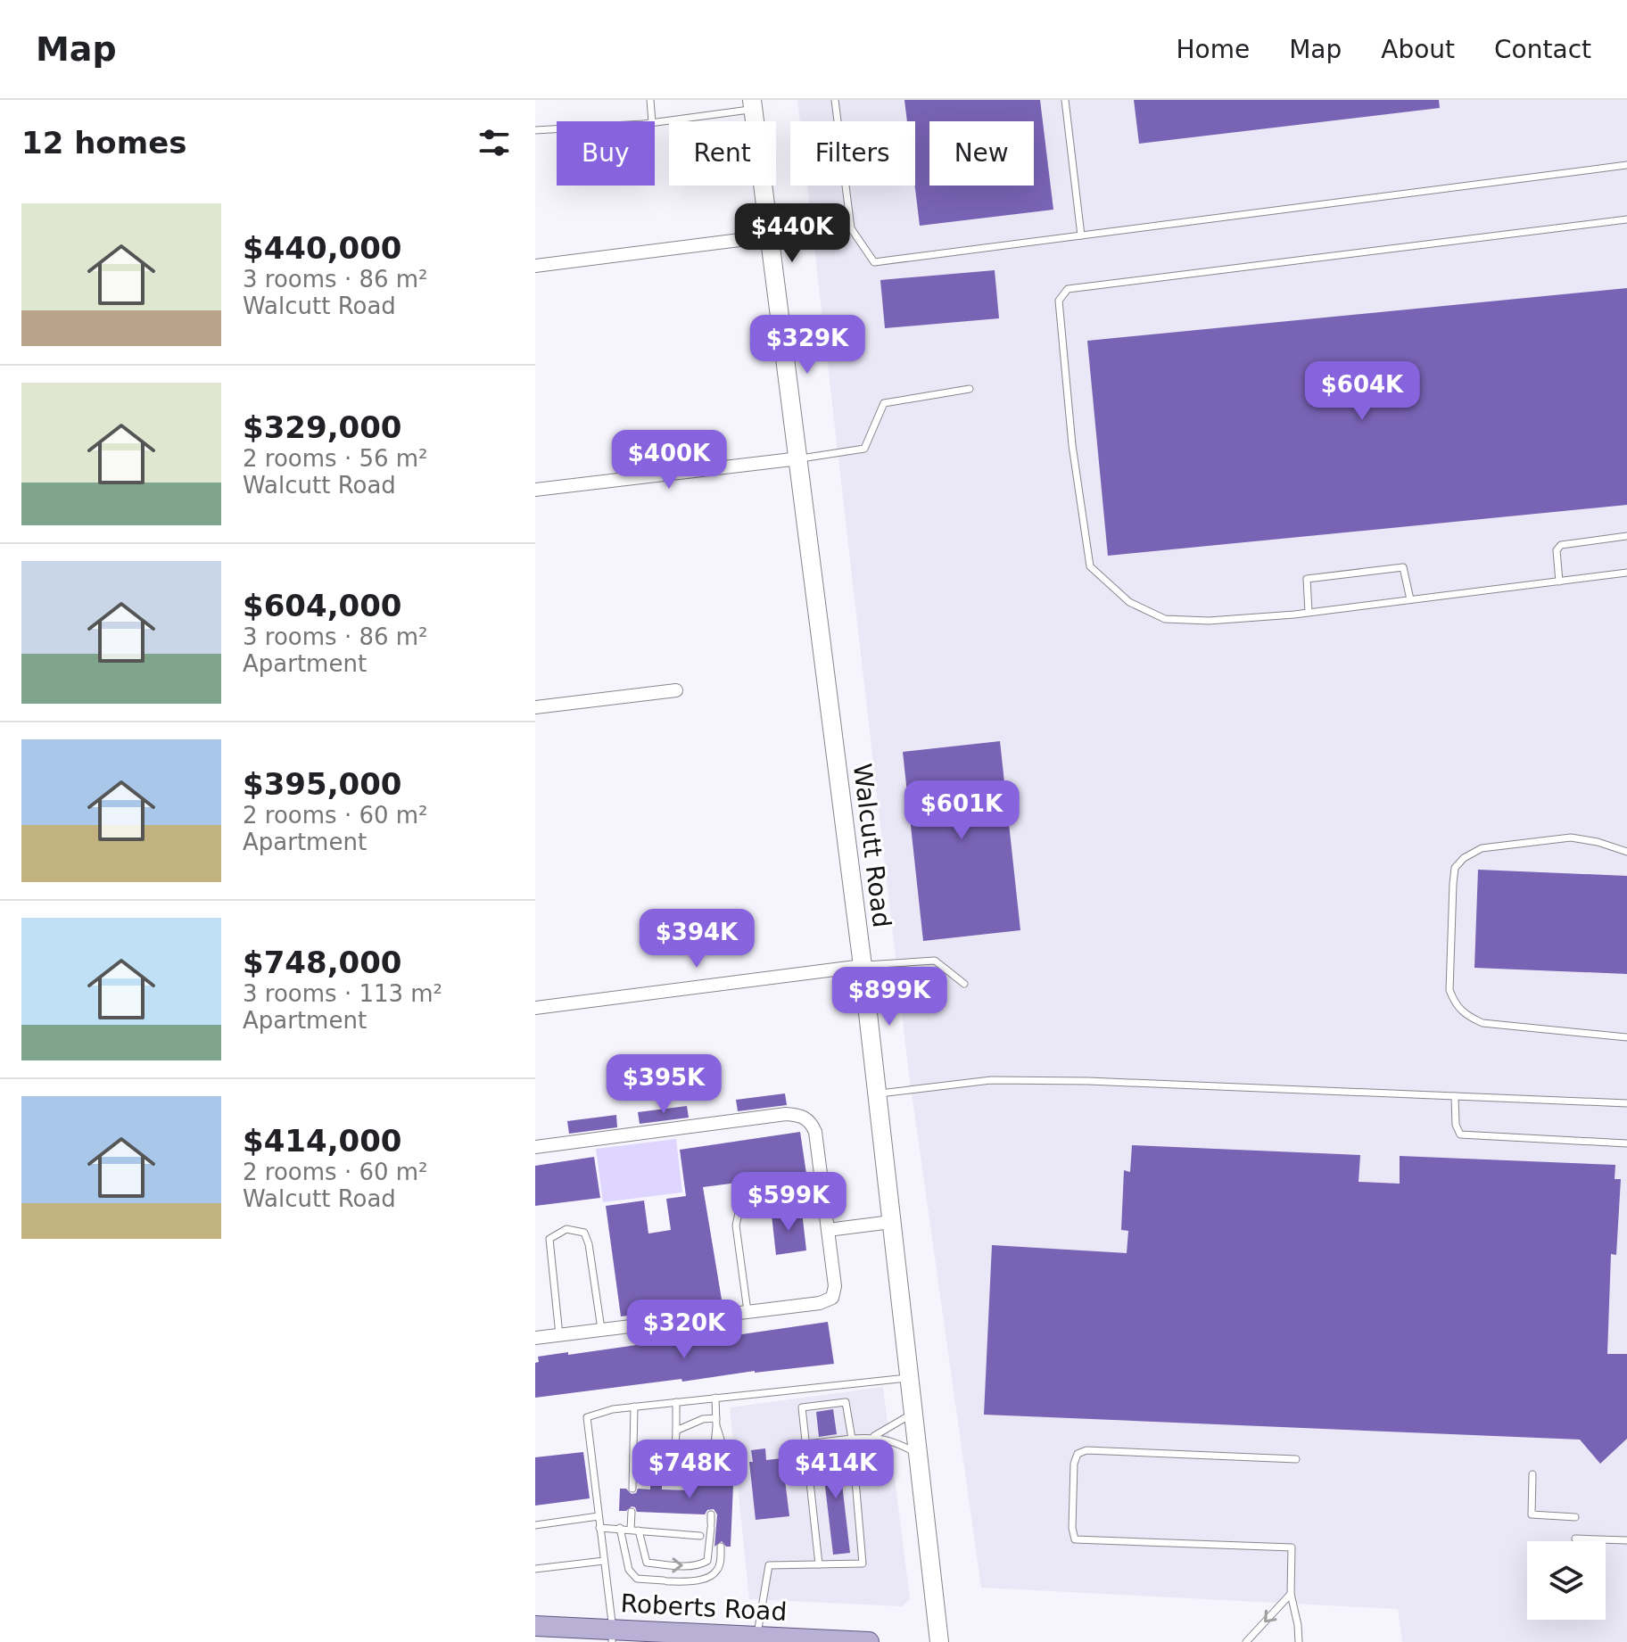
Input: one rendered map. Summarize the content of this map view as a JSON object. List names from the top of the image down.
{
  "streets": {
    "main road": ["Roberts Road"],
    "street": ["Walcutt Road"]
  },
  "page": {
    "header": "Map",
    "nav": [
      "Home",
      "Map",
      "About",
      "Contact"
    ],
    "heading": "12 homes",
    "chip": [
      "Buy",
      "Rent",
      "Filters",
      "New"
    ],
    "list": [
      {
        "name": "$440,000",
        "note": "3 rooms · 86 m² · Walcutt Road"
      },
      {
        "name": "$329,000",
        "note": "2 rooms · 56 m² · Walcutt Road"
      },
      {
        "name": "$604,000",
        "note": "3 rooms · 86 m² · Apartment"
      },
      {
        "name": "$395,000",
        "note": "2 rooms · 60 m² · Apartment"
      },
      {
        "name": "$748,000",
        "note": "3 rooms · 113 m² · Apartment"
      },
      {
        "name": "$414,000",
        "note": "2 rooms · 60 m² · Walcutt Road"
      }
    ],
    "price": [
      "$440K",
      "$329K",
      "$604K",
      "$400K",
      "$601K",
      "$394K",
      "$899K",
      "$395K",
      "$599K",
      "$320K",
      "$748K",
      "$414K"
    ]
  }
}
